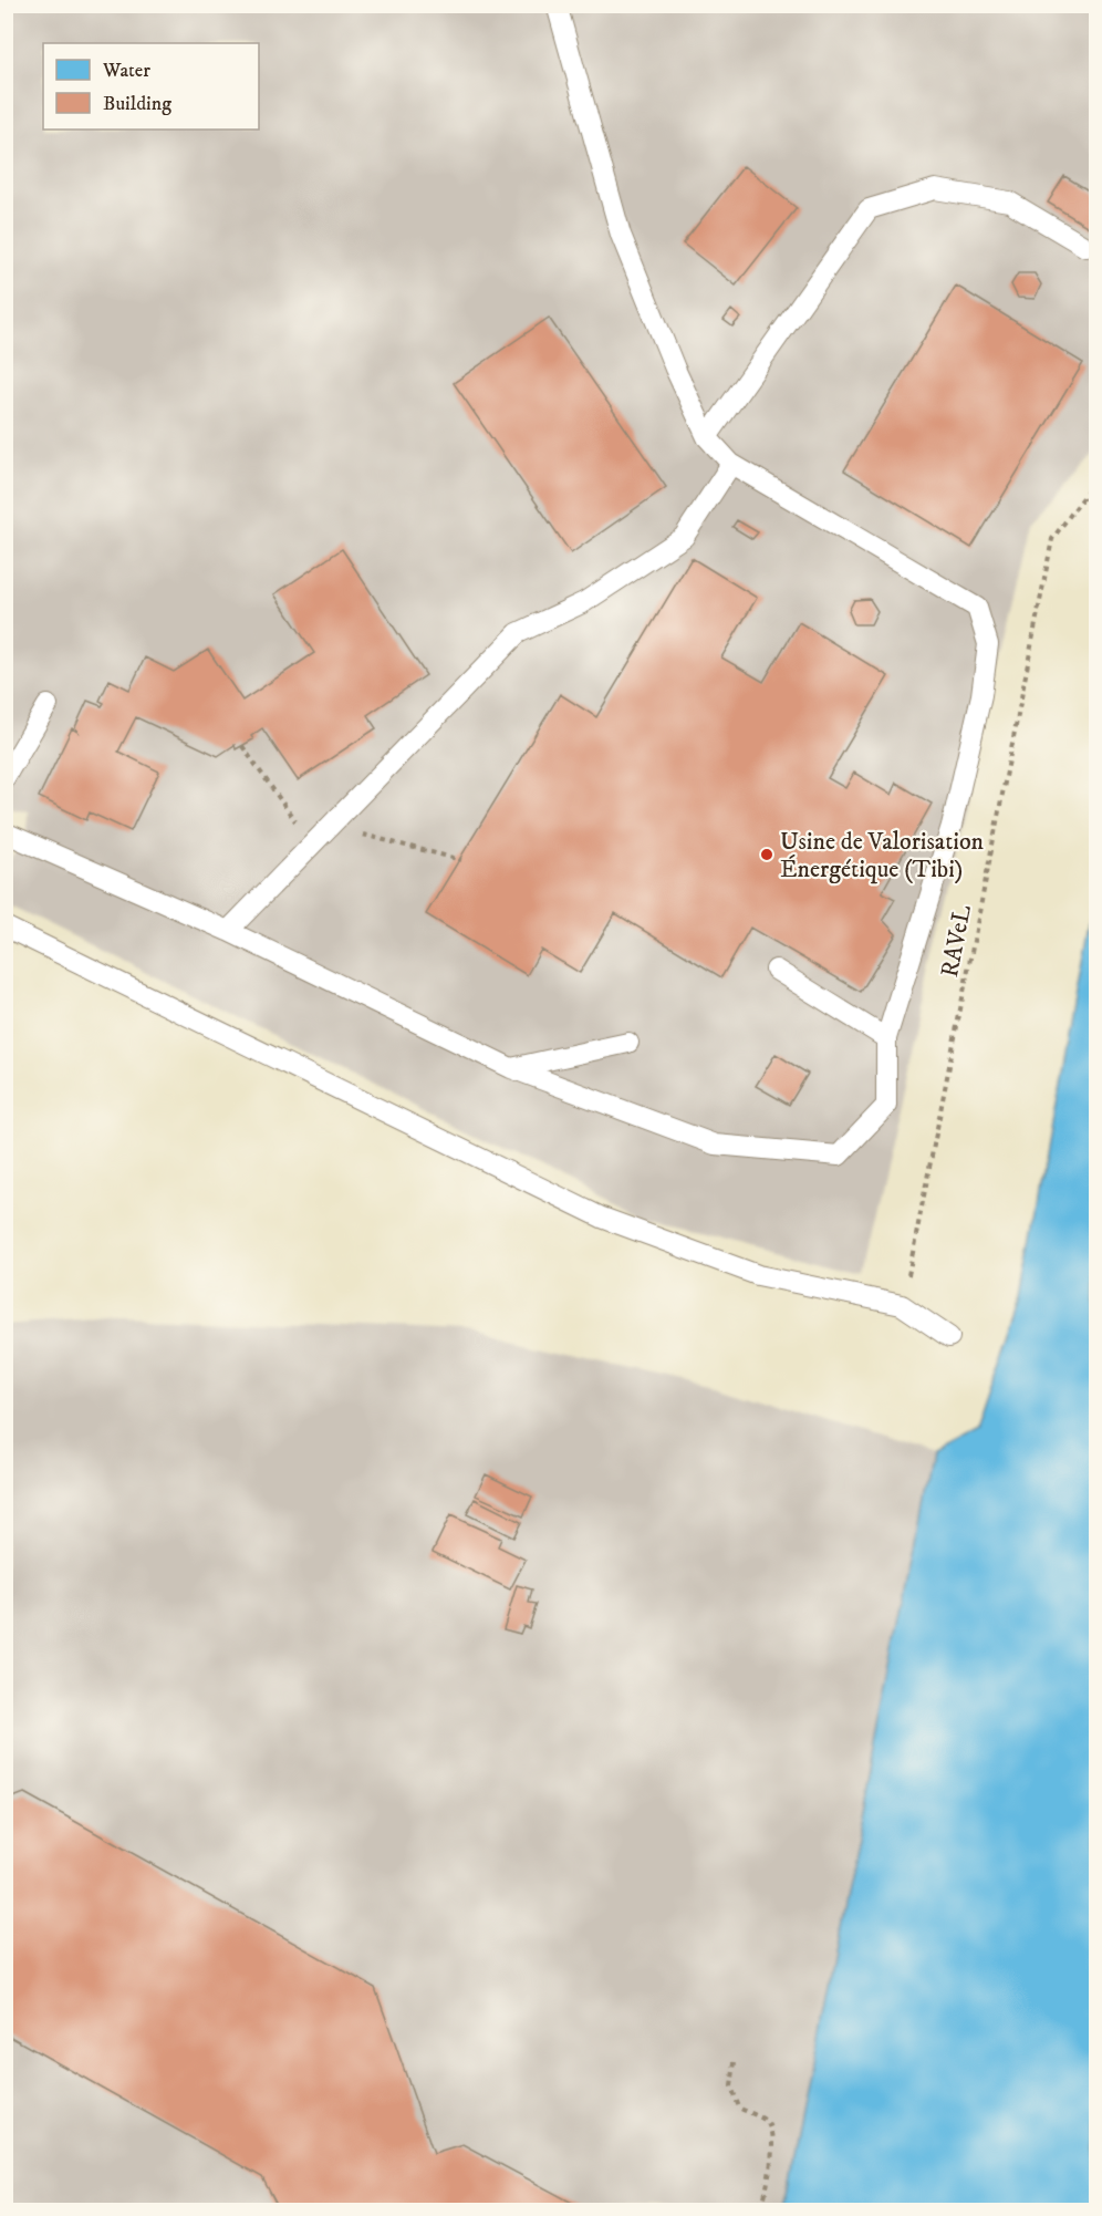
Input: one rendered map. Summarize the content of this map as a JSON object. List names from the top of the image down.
{
  "streets": {
    "path": ["RAVeL"]
  },
  "places": ["Usine de Valorisation Énergétique (Tibi)"],
  "legend": ["Water", "Building"]
}
